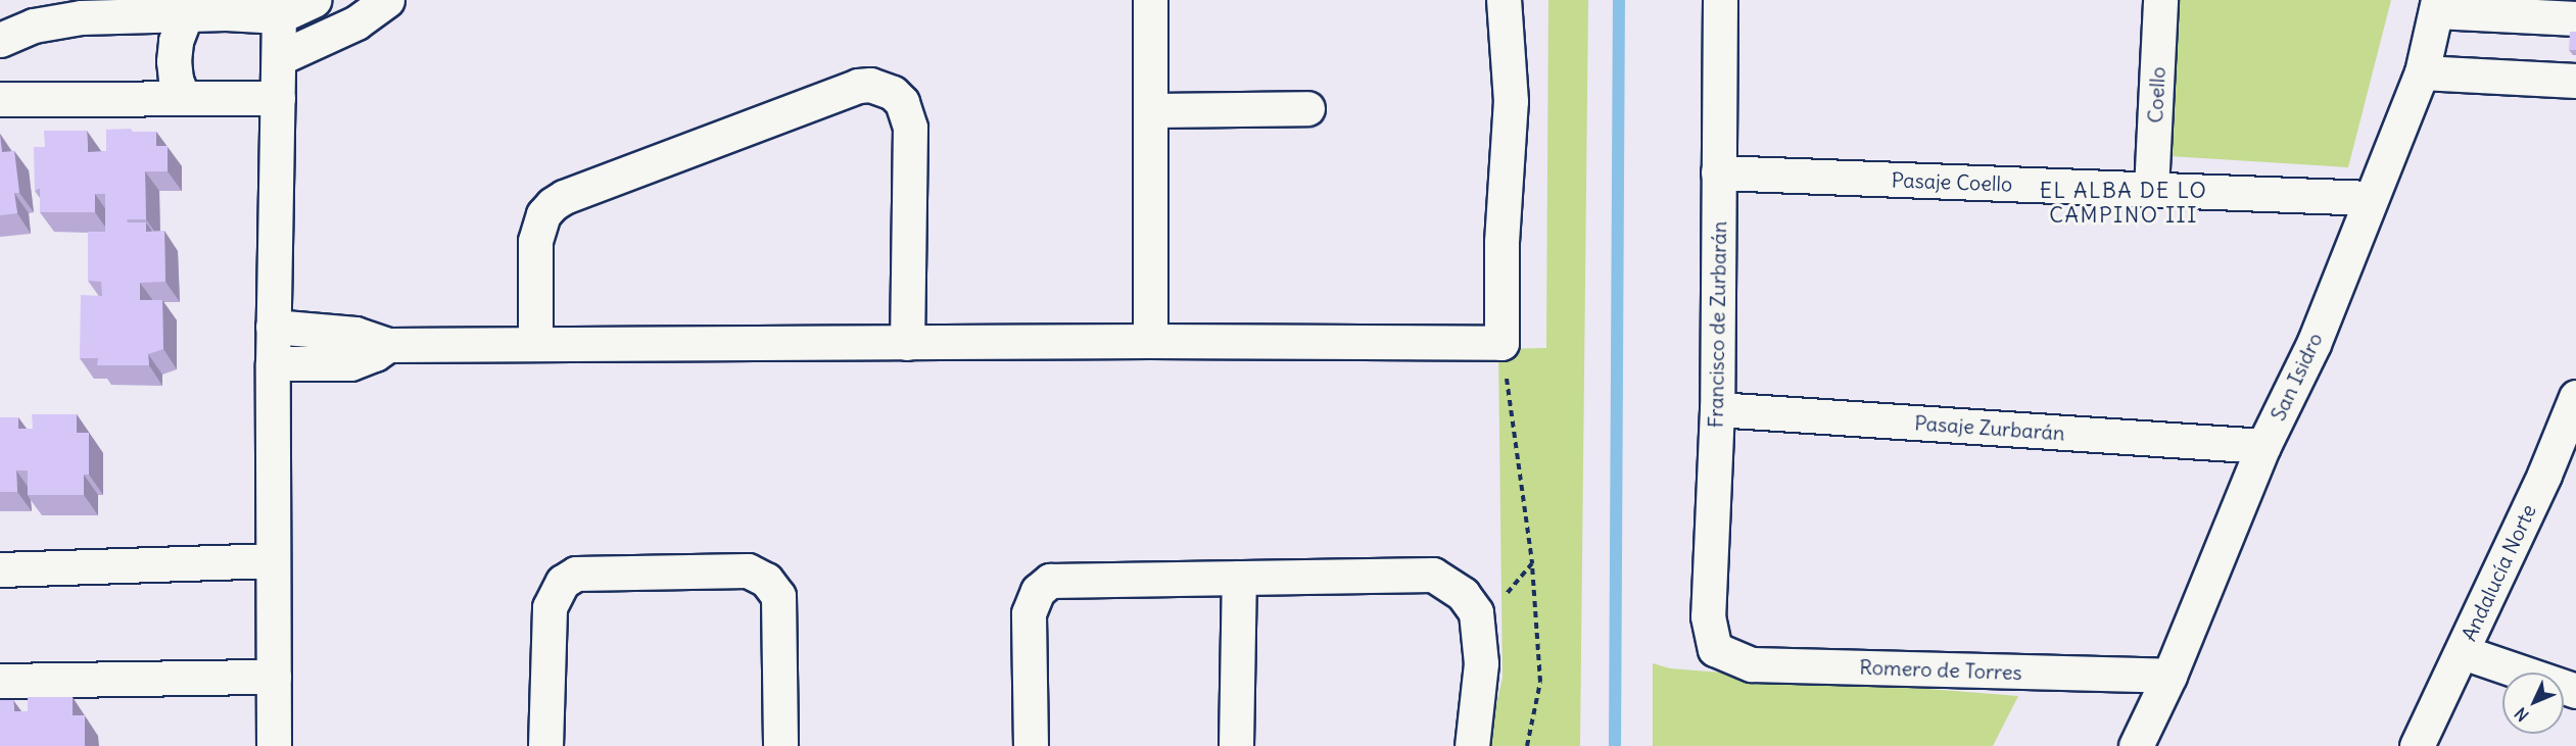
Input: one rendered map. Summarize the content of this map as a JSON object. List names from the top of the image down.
{
  "streets": {
    "street": [
      "Coello",
      "Pasaje Coello",
      "Francisco de Zurbarán",
      "San Isidro",
      "Pasaje Zurbarán",
      "Andalucía Norte",
      "Romero de Torres"
    ]
  },
  "crossings": [
    ["Coello", "Pasaje Coello"],
    ["Pasaje Coello", "Francisco de Zurbarán"],
    ["Pasaje Coello", "San Isidro"],
    ["Francisco de Zurbarán", "Pasaje Zurbarán"],
    ["Francisco de Zurbarán", "Romero de Torres"],
    ["San Isidro", "Pasaje Zurbarán"],
    ["San Isidro", "Romero de Torres"]
  ],
  "districts": ["EL ALBA DE LO CAMPINO III"],
  "north": "bottom left"
}
